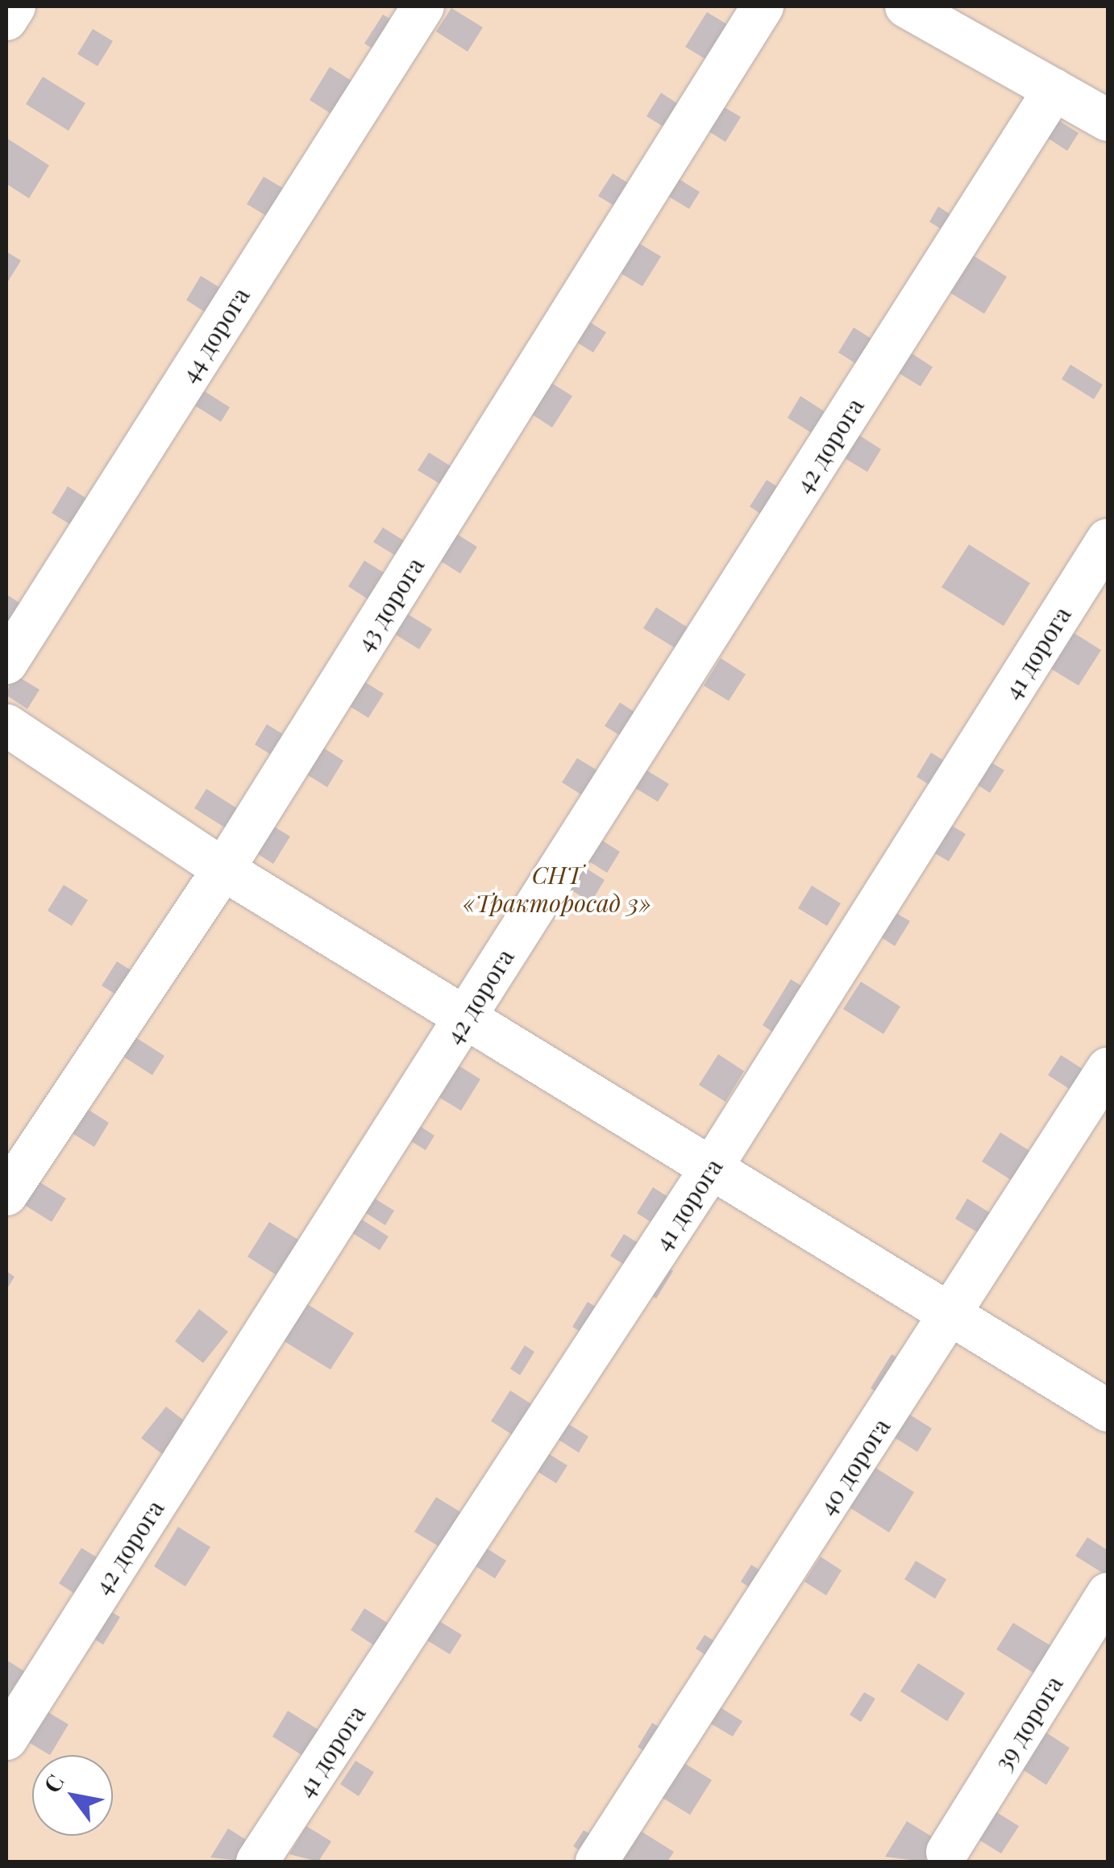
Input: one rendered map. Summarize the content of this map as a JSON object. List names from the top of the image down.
{
  "streets": {
    "street": [
      "44 дорога",
      "42 дорога",
      "43 дорога",
      "41 дорога",
      "40 дорога",
      "39 дорога"
    ]
  },
  "parks": ["СНТ «Тракторосад 3»"],
  "north": "top left"
}
